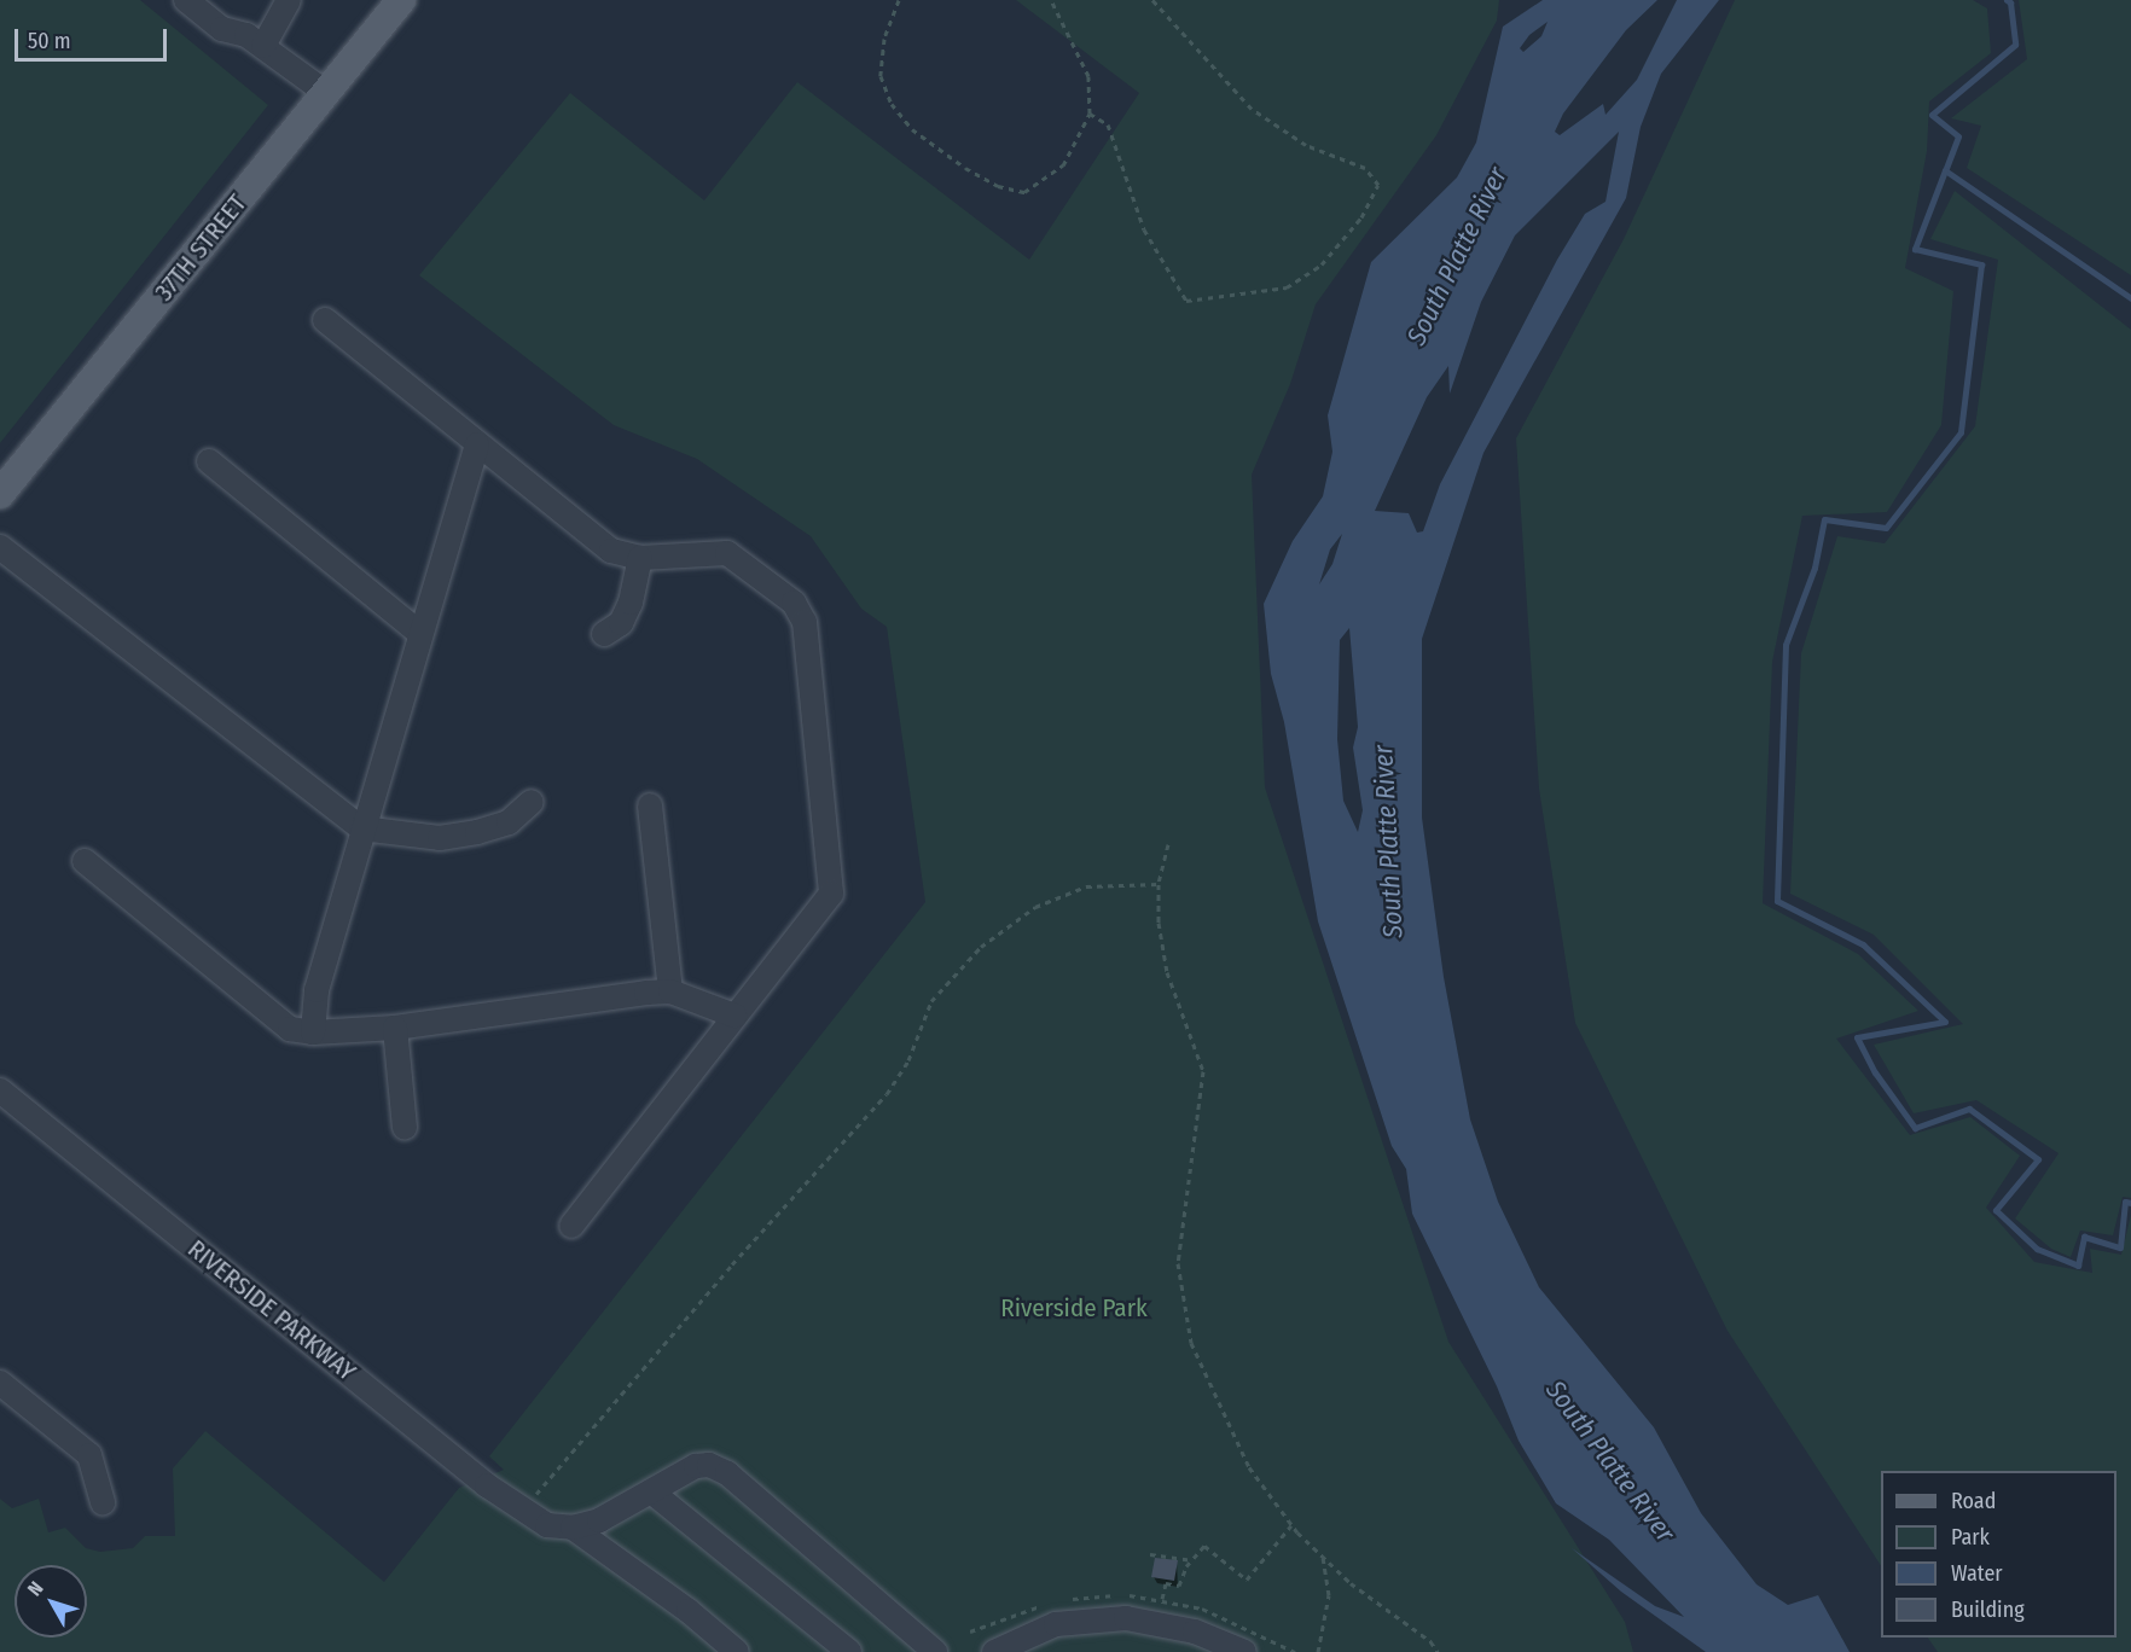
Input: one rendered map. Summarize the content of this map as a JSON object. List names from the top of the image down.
{
  "streets": {
    "main road": ["37TH STREET"],
    "street": ["RIVERSIDE PARKWAY"]
  },
  "water": ["South Platte River"],
  "parks": ["Riverside Park"],
  "legend": [
    "Road",
    "Park",
    "Water",
    "Building"
  ],
  "scale_bar": "50 m",
  "north": "top left"
}
